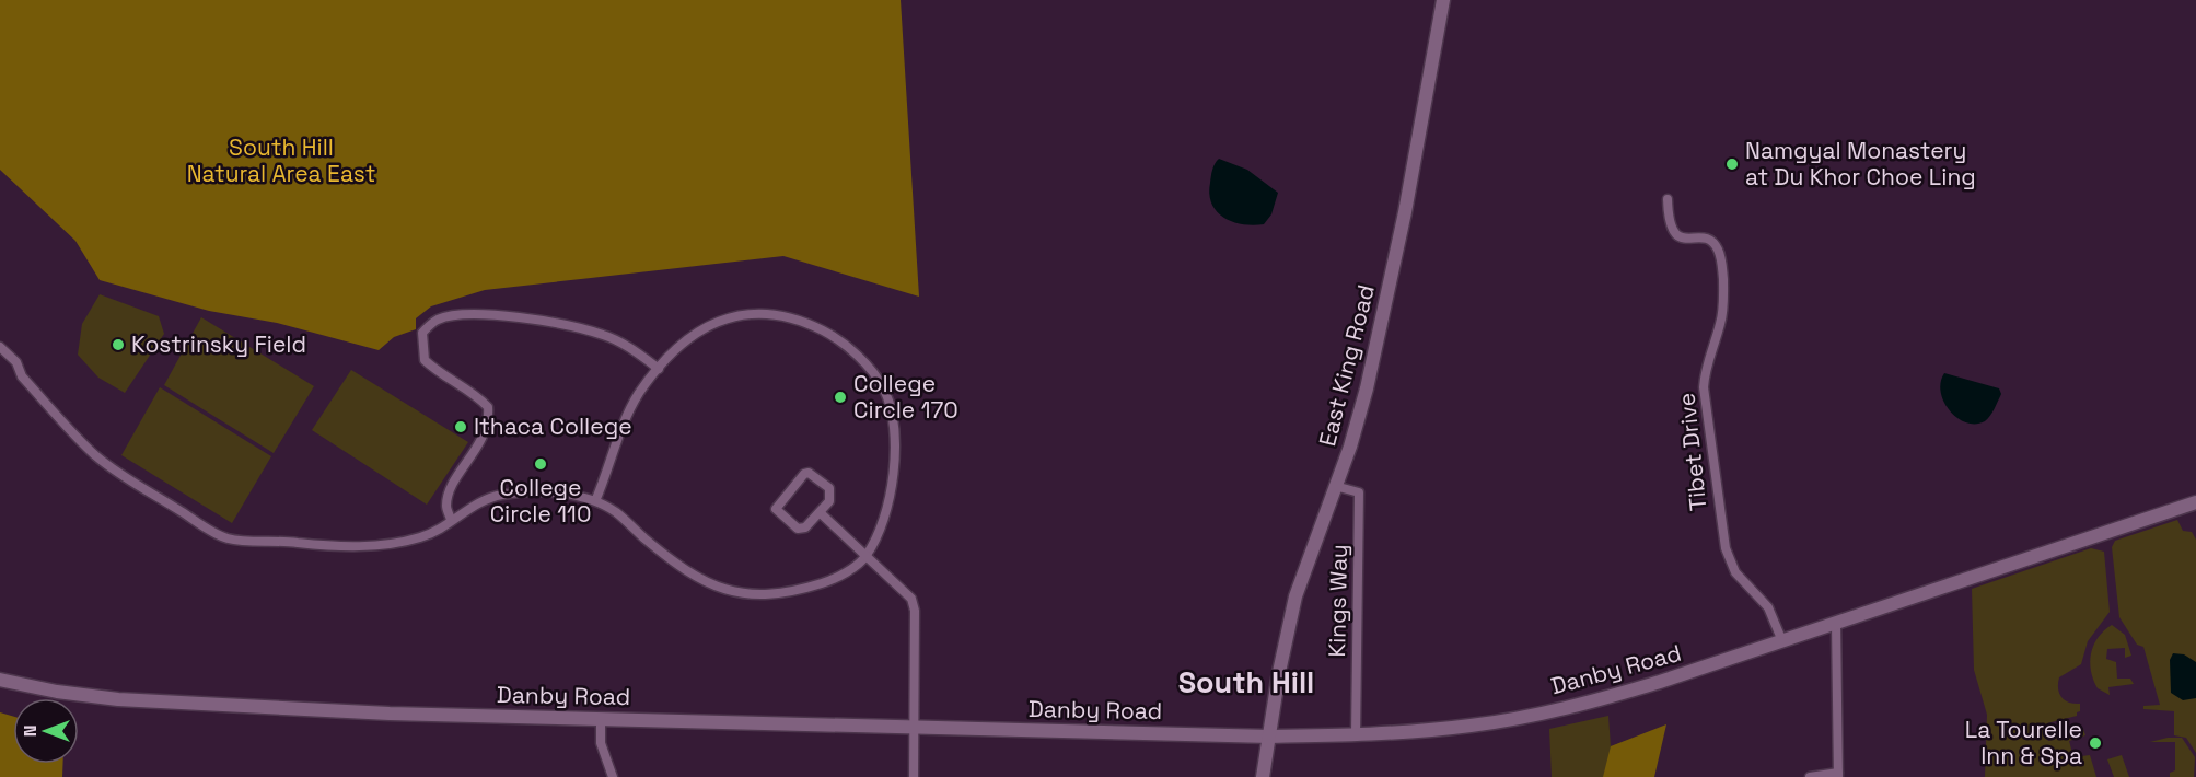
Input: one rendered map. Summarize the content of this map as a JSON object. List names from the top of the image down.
{
  "streets": {
    "main road": ["East King Road", "Danby Road"],
    "street": ["Tibet Drive", "Kings Way"]
  },
  "crossings": [
    ["East King Road", "Kings Way"],
    ["East King Road", "Danby Road"],
    ["Tibet Drive", "Danby Road"],
    ["Kings Way", "Danby Road"]
  ],
  "districts": ["South Hill"],
  "parks": ["South Hill Natural Area East"],
  "places": [
    "Namgyal Monastery at Du Khor Choe Ling",
    "Kostrinsky Field",
    "College Circle 170",
    "Ithaca College",
    "College Circle 110",
    "La Tourelle Inn & Spa"
  ],
  "north": "left"
}
